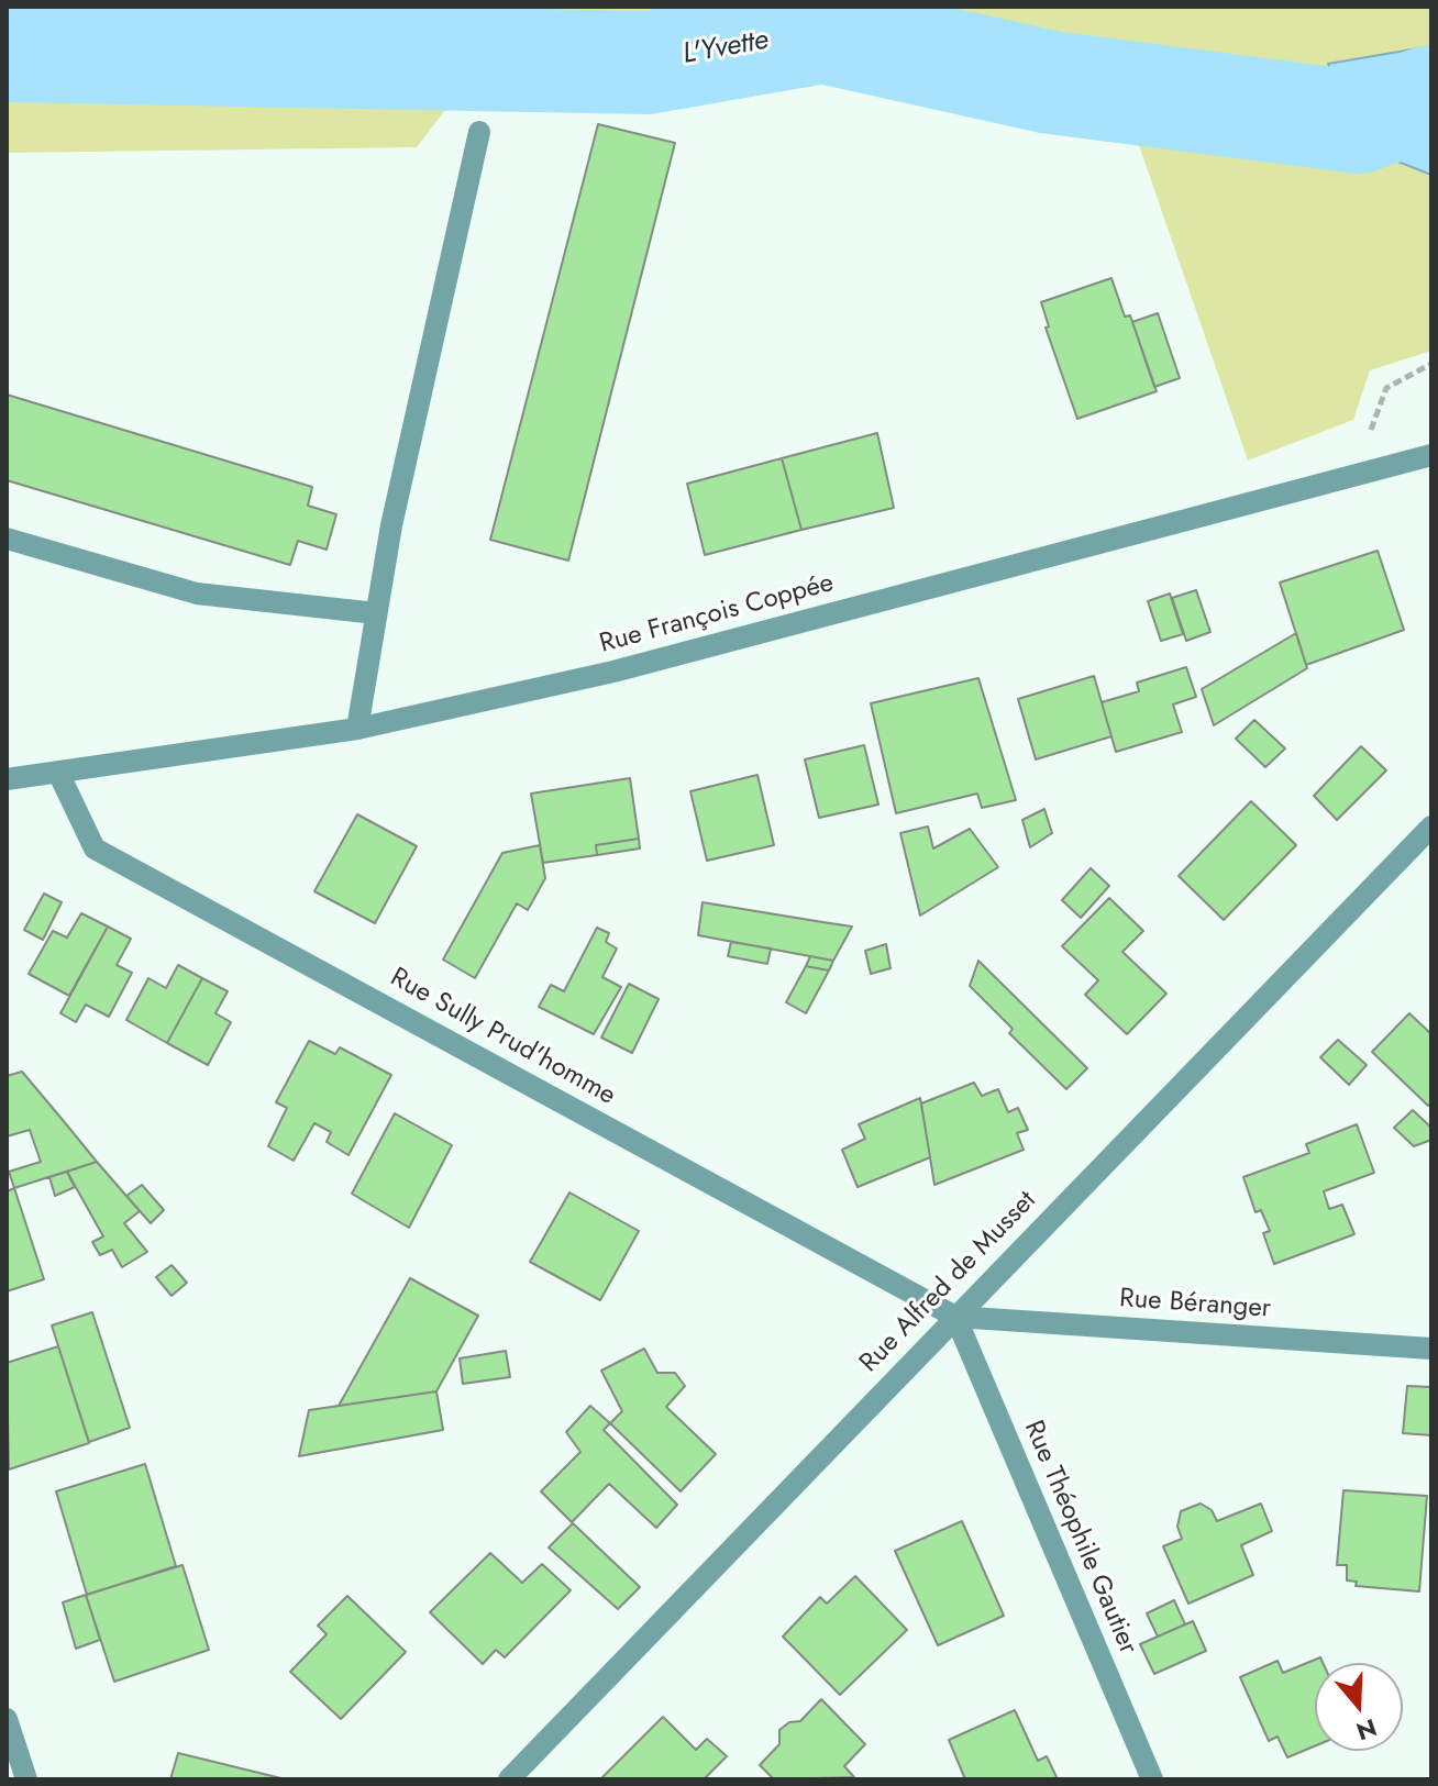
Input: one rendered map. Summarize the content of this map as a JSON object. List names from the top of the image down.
{
  "streets": {
    "street": [
      "Rue François Coppée",
      "Rue Sully Prud'homme",
      "Rue Alfred de Musset",
      "Rue Béranger",
      "Rue Théophile Gautier"
    ]
  },
  "crossings": [
    ["Rue François Coppée", "Rue Sully Prud'homme"],
    ["Rue Sully Prud'homme", "Rue Alfred de Musset"],
    ["Rue Sully Prud'homme", "Rue Béranger"],
    ["Rue Sully Prud'homme", "Rue Théophile Gautier"],
    ["Rue Alfred de Musset", "Rue Béranger"],
    ["Rue Alfred de Musset", "Rue Théophile Gautier"],
    ["Rue Béranger", "Rue Théophile Gautier"]
  ],
  "water": ["L'Yvette"],
  "north": "bottom"
}
